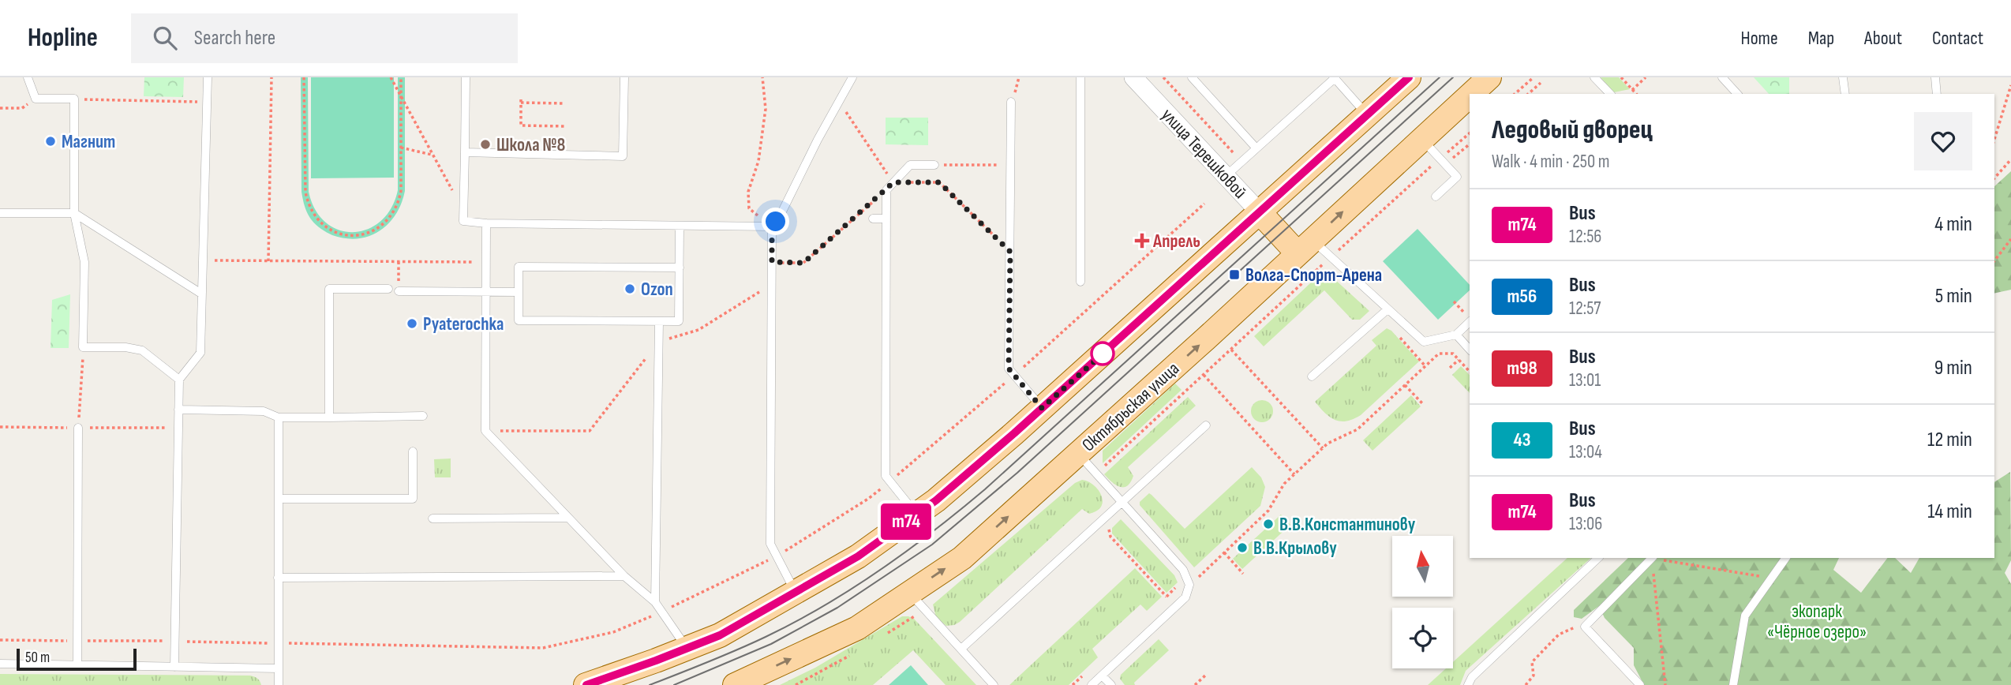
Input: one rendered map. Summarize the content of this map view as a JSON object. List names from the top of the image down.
{
  "streets": {
    "main road": ["улица Терешковой", "Октябрьская улица"]
  },
  "crossings": [
    ["улица Терешковой", "Октябрьская улица"]
  ],
  "parks": ["экопарк «Чёрное озеро»"],
  "places": {
    "other": [
      "Магнит",
      "Школа №8",
      "Ozon",
      "Pyaterochka",
      "В.В.Константинову",
      "В.В.Крылову"
    ],
    "health": ["Апрель"],
    "transit": ["Волга-Спорт-Арена"]
  },
  "lines": ["bus line т74"],
  "scale_bar": "50 m",
  "north": "top",
  "page": {
    "header": "Hopline",
    "search": "Search here",
    "nav": [
      "Home",
      "Map",
      "About",
      "Contact"
    ],
    "on_map": "т74",
    "heading": ["Ледовый дворец", "Walk · 4 min · 250 m"],
    "list": [
      {
        "mark": "т74",
        "name": "Bus",
        "note": "12:56",
        "value": "4 min"
      },
      {
        "mark": "т56",
        "name": "Bus",
        "note": "12:57",
        "value": "5 min"
      },
      {
        "mark": "т98",
        "name": "Bus",
        "note": "13:01",
        "value": "9 min"
      },
      {
        "mark": "43",
        "name": "Bus",
        "note": "13:04",
        "value": "12 min"
      },
      {
        "mark": "т74",
        "name": "Bus",
        "note": "13:06",
        "value": "14 min"
      }
    ],
    "scale": "50 m"
  }
}
